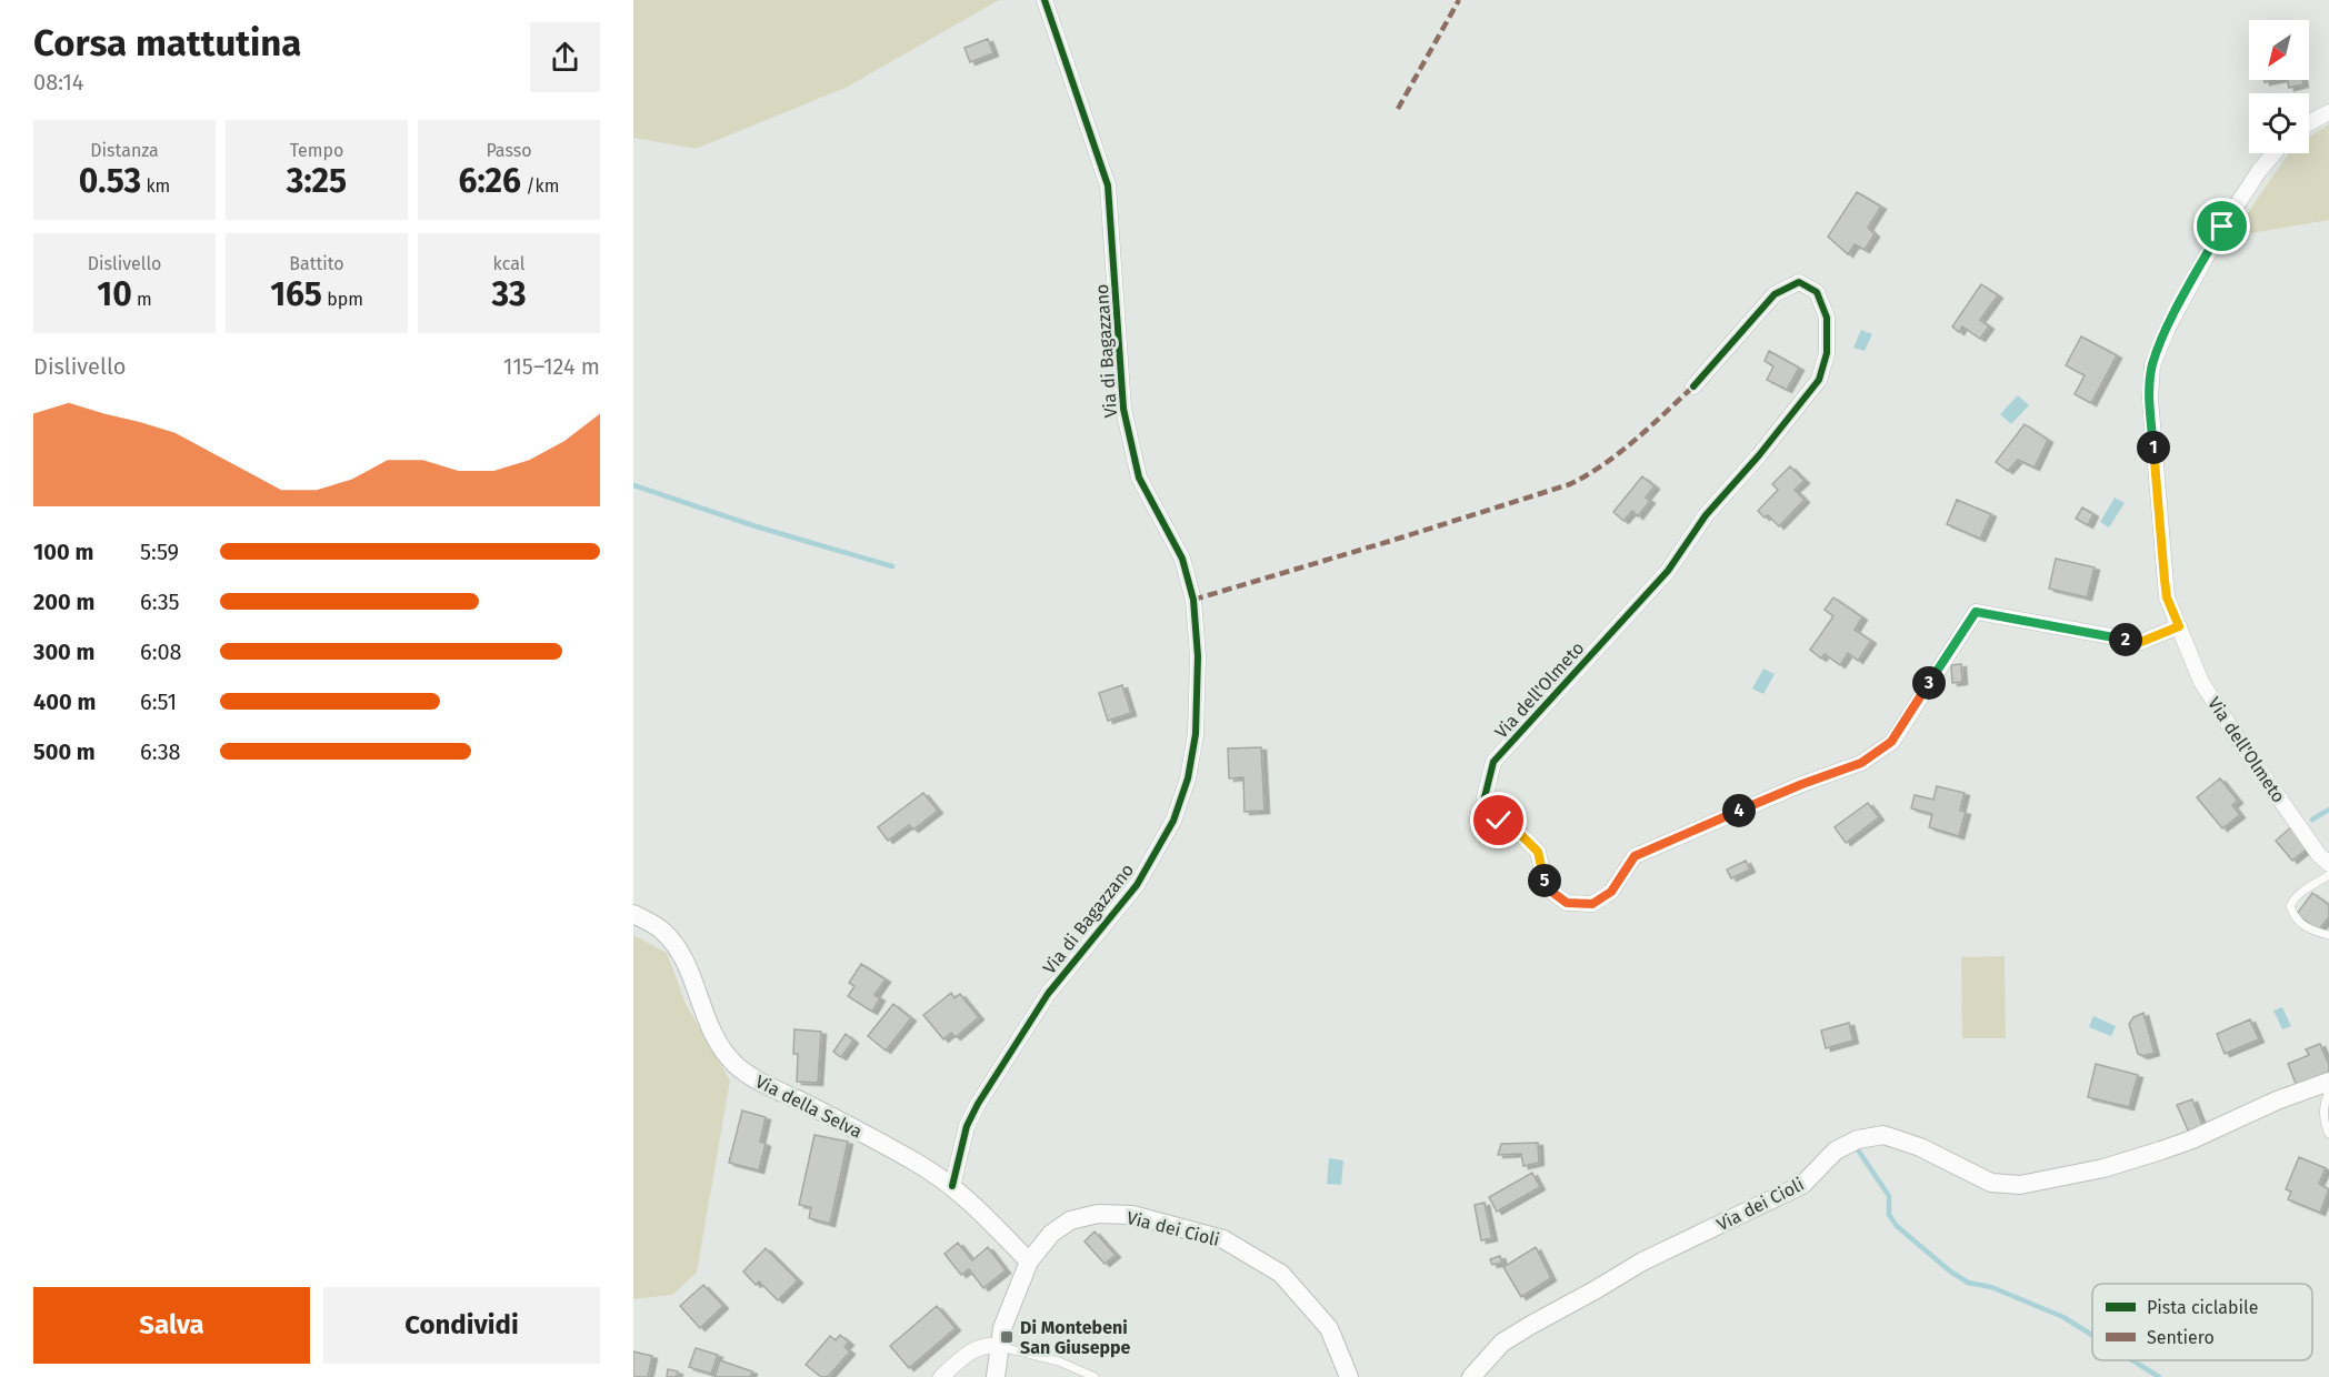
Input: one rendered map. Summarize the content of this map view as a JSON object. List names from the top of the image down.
{
  "streets": {
    "street": [
      "Via di Bagazzano",
      "Via dell'Olmeto",
      "Via della Selva",
      "Via dei Cioli"
    ]
  },
  "crossings": [
    ["Via di Bagazzano", "Via della Selva"],
    ["Via della Selva", "Via dei Cioli"]
  ],
  "places": {
    "transit": ["Di Montebeni San Giuseppe"]
  },
  "legend": ["Pista ciclabile", "Sentiero"],
  "north": "bottom left",
  "page": {
    "heading": ["Corsa mattutina", "08:14"],
    "stats": [
      ["Distanza", "0.53 km"],
      ["Tempo", "3:25"],
      ["Passo", "6:26 /km"],
      ["Dislivello", "10 m"],
      ["Battito", "165 bpm"],
      ["kcal", "33"]
    ],
    "chart": ["Dislivello", "115–124 m"],
    "pins": [
      "1",
      "2",
      "3",
      "4",
      "5"
    ],
    "list": [
      {
        "name": "100 m",
        "note": "5:59"
      },
      {
        "name": "200 m",
        "note": "6:35"
      },
      {
        "name": "300 m",
        "note": "6:08"
      },
      {
        "name": "400 m",
        "note": "6:51"
      },
      {
        "name": "500 m",
        "note": "6:38"
      }
    ],
    "buttons": ["Salva", "Condividi"]
  }
}
